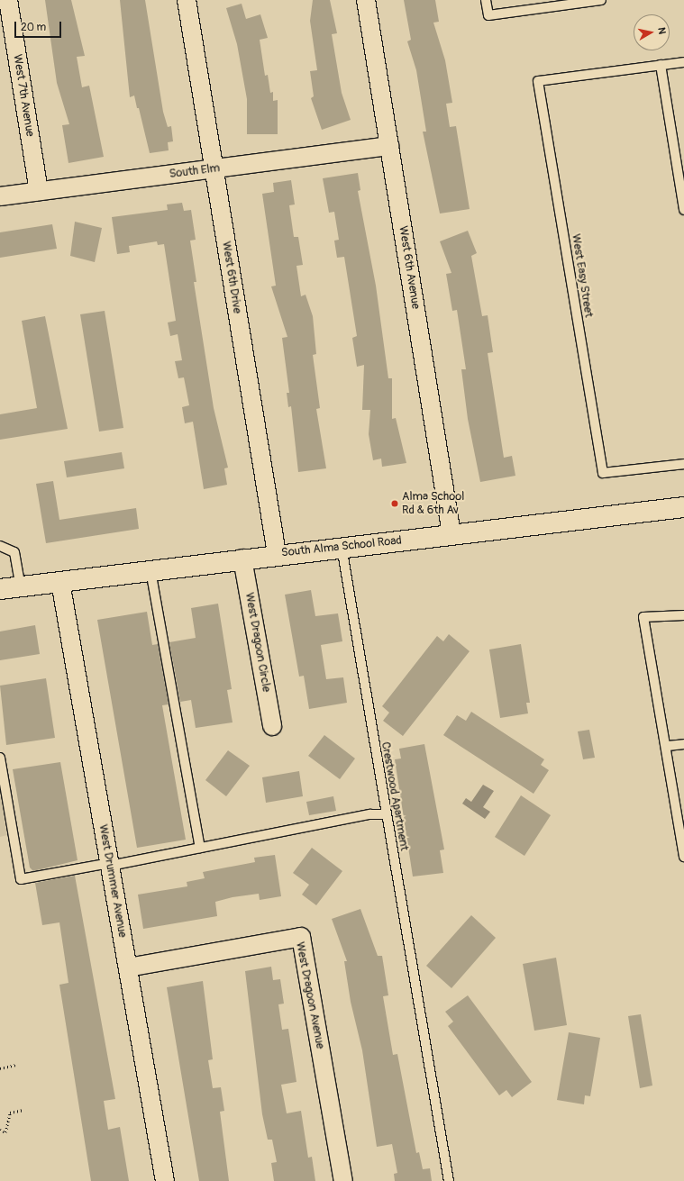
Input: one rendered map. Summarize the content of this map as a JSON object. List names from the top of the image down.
{
  "streets": {
    "main road": ["South Alma School Road"],
    "street": [
      "West 7th Avenue",
      "South Elm",
      "West 6th Avenue",
      "West 6th Drive",
      "West Dragoon Circle",
      "West Drummer Avenue",
      "West Dragoon Avenue"
    ],
    "lane": ["West Easy Street", "Crestwood Apartment"]
  },
  "crossings": [
    ["West 7th Avenue", "South Elm"],
    ["South Elm", "West 6th Avenue"],
    ["South Elm", "West 6th Drive"],
    ["West 6th Avenue", "South Alma School Road"],
    ["West 6th Drive", "South Alma School Road"],
    ["South Alma School Road", "West Dragoon Circle"],
    ["South Alma School Road", "Crestwood Apartment"],
    ["South Alma School Road", "West Drummer Avenue"],
    ["West Drummer Avenue", "West Dragoon Avenue"]
  ],
  "places": ["Alma School Rd & 6th Av"],
  "scale_bar": "20 m",
  "north": "right"
}
